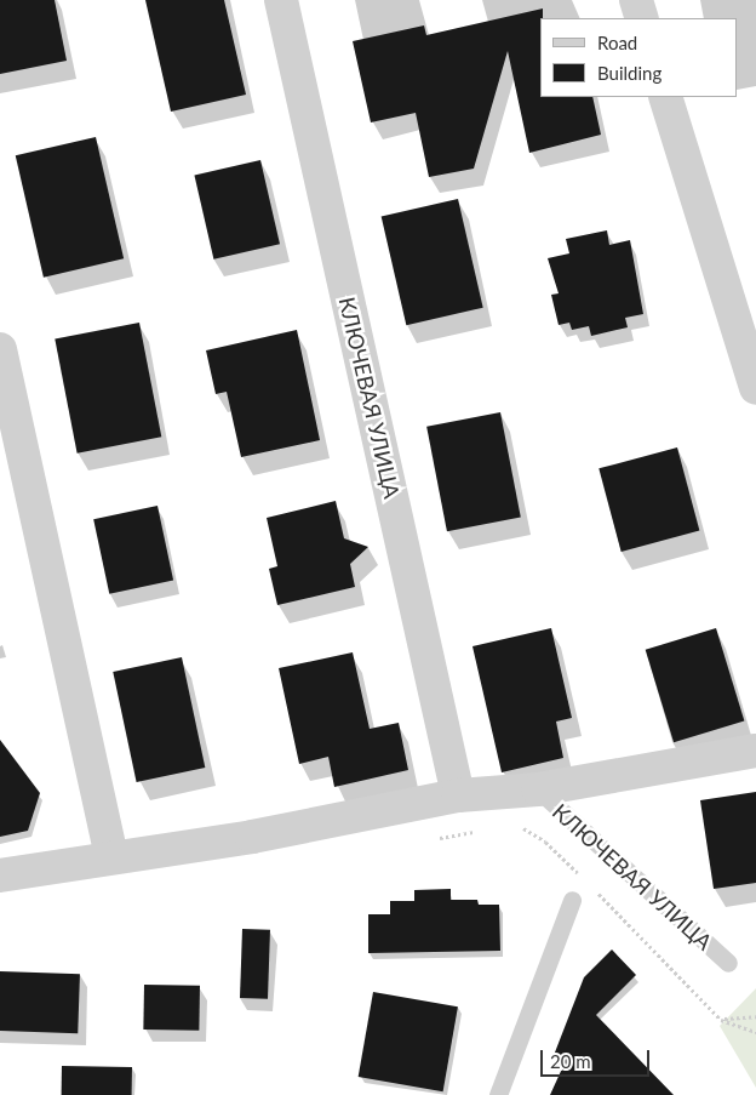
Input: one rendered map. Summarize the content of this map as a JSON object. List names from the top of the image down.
{
  "streets": {
    "street": ["КЛЮЧЕВАЯ УЛИЦА"]
  },
  "legend": ["Road", "Building"],
  "scale_bar": "20 m"
}
